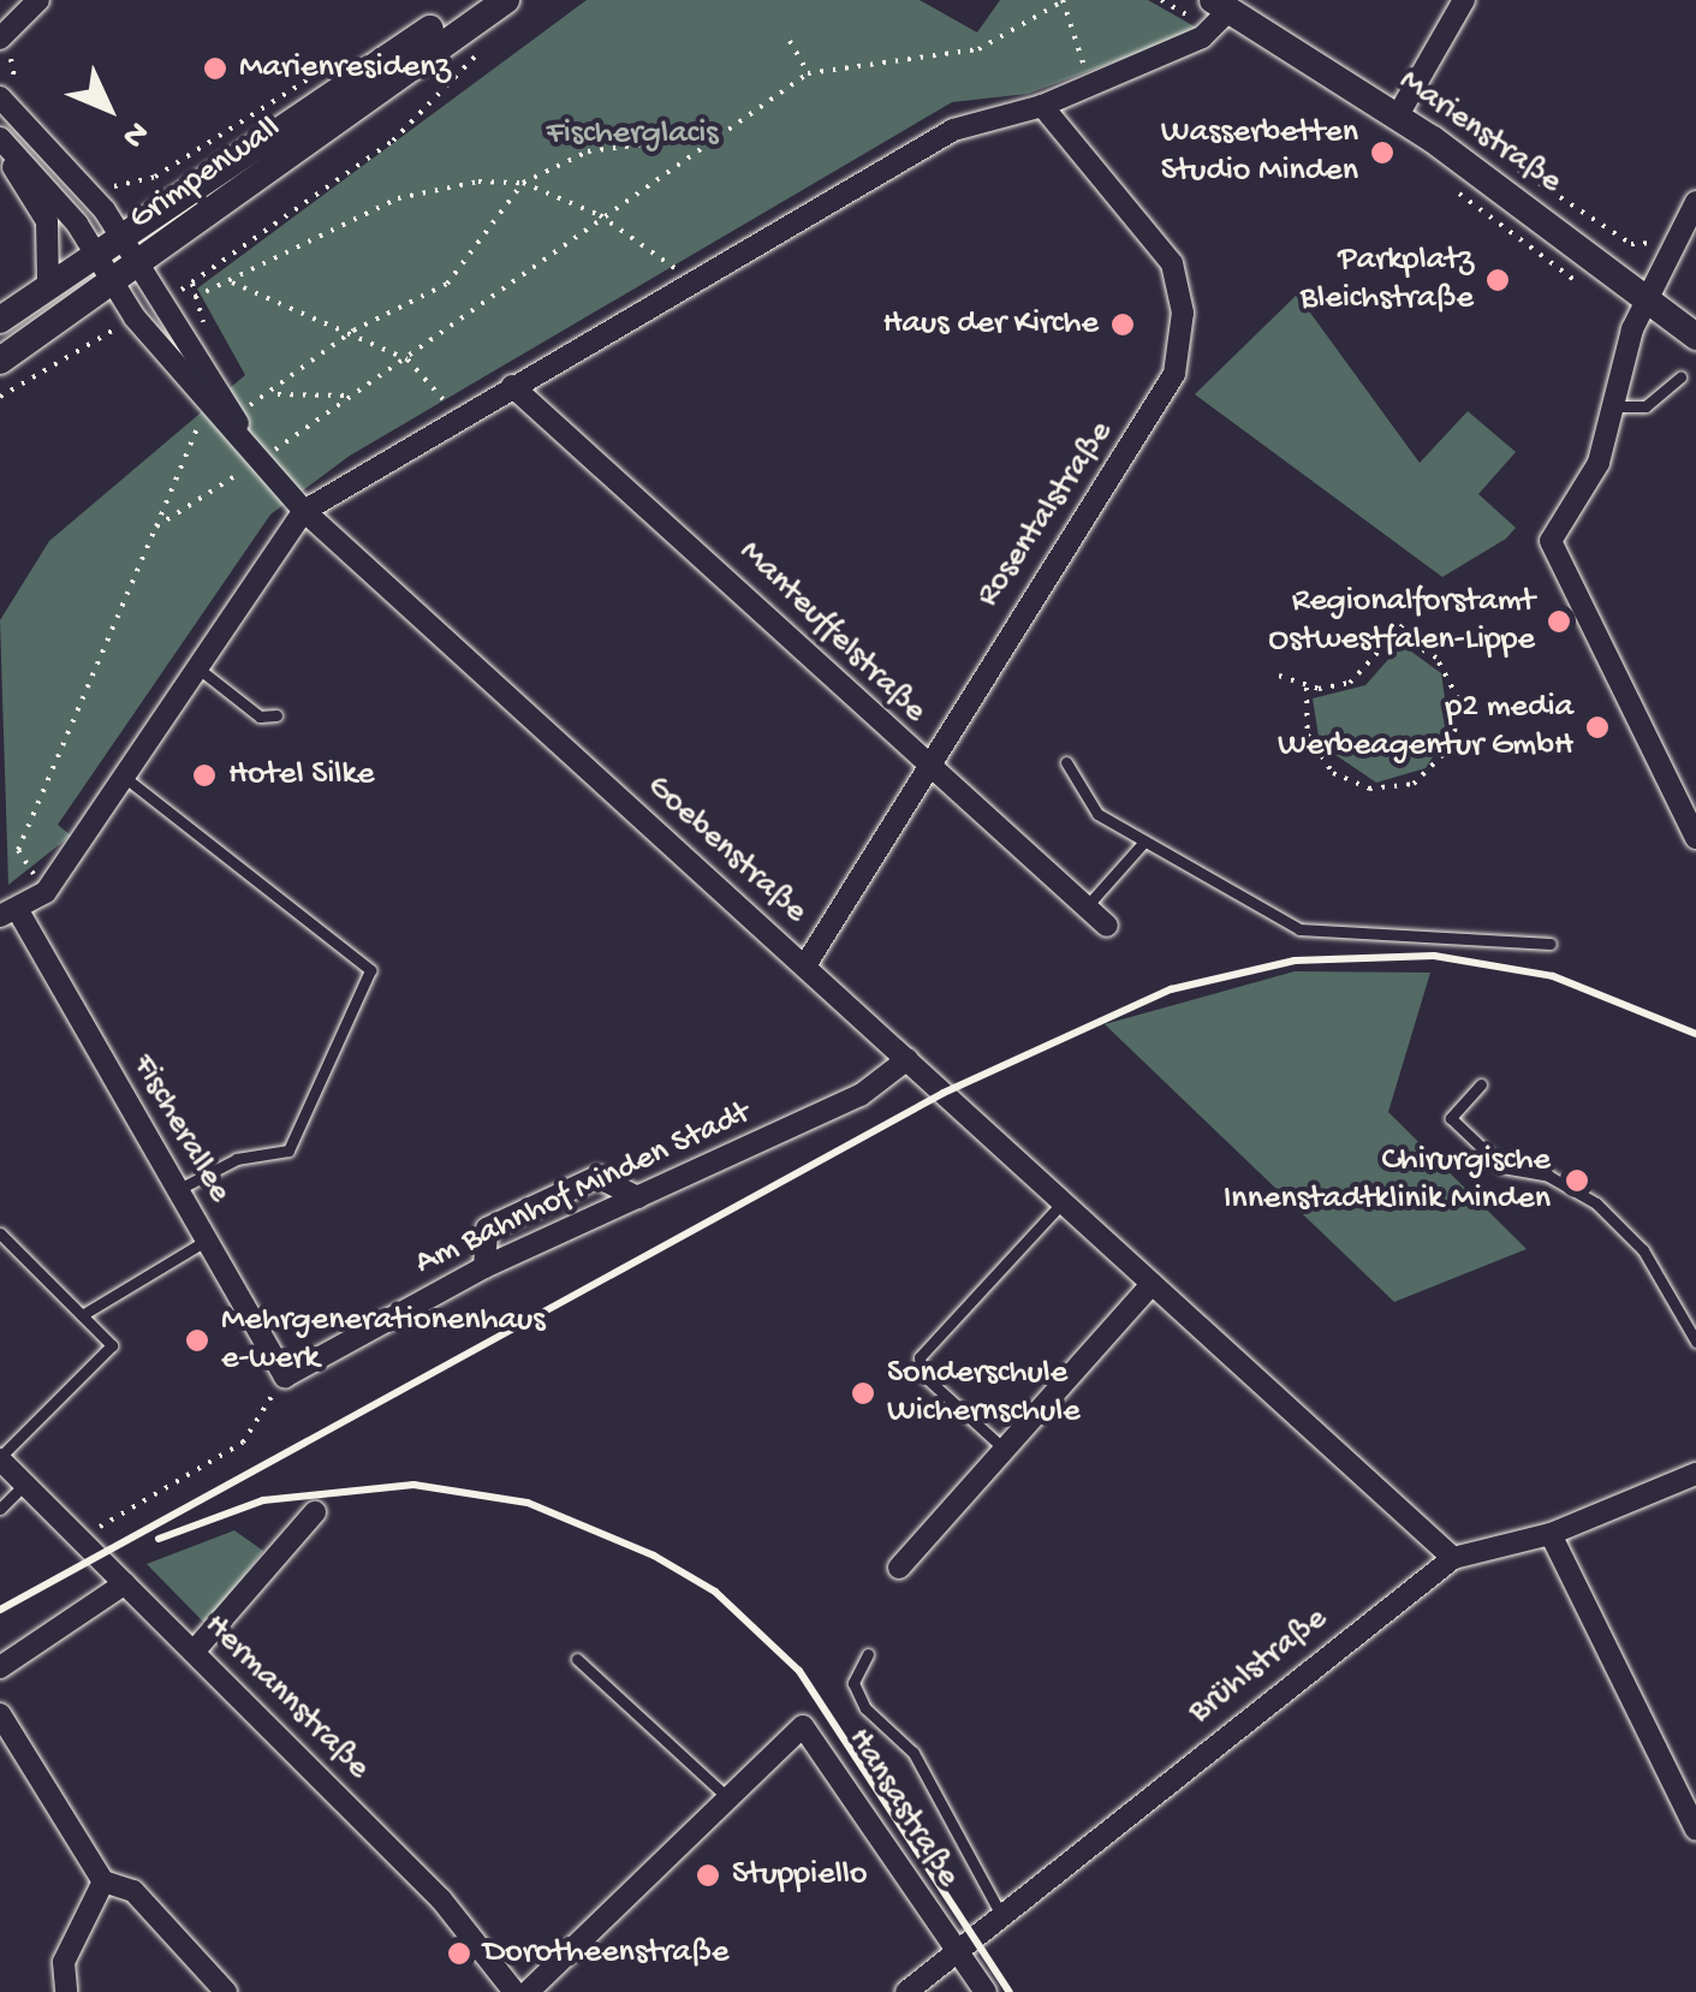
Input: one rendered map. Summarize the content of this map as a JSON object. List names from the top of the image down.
{
  "streets": {
    "street": [
      "Marienstraße",
      "Grimpenwall",
      "Rosentalstraße",
      "Manteuffelstraße",
      "Goebenstraße",
      "Fischerallee",
      "Am Bahnhof Minden Stadt",
      "Brühlstraße",
      "Hermannstraße",
      "Hansastraße"
    ]
  },
  "crossings": [
    ["Grimpenwall", "Goebenstraße"],
    ["Rosentalstraße", "Manteuffelstraße"],
    ["Rosentalstraße", "Goebenstraße"],
    ["Goebenstraße", "Am Bahnhof Minden Stadt"],
    ["Goebenstraße", "Brühlstraße"],
    ["Fischerallee", "Am Bahnhof Minden Stadt"],
    ["Brühlstraße", "Hansastraße"]
  ],
  "parks": ["Fischerglacis"],
  "places": [
    "Marienresidenz",
    "Wasserbetten Studio Minden",
    "Parkplatz Bleichstraße",
    "Haus der Kirche",
    "Regionalforstamt Ostwestfalen-Lippe",
    "p2 media Werbeagentur GmbH",
    "Hotel Silke",
    "Chirurgische Innenstadtklinik Minden",
    "Mehrgenerationenhaus e-werk",
    "Sonderschule Wichernschule",
    "Stuppiello",
    "Dorotheenstraße"
  ],
  "north": "bottom right"
}
